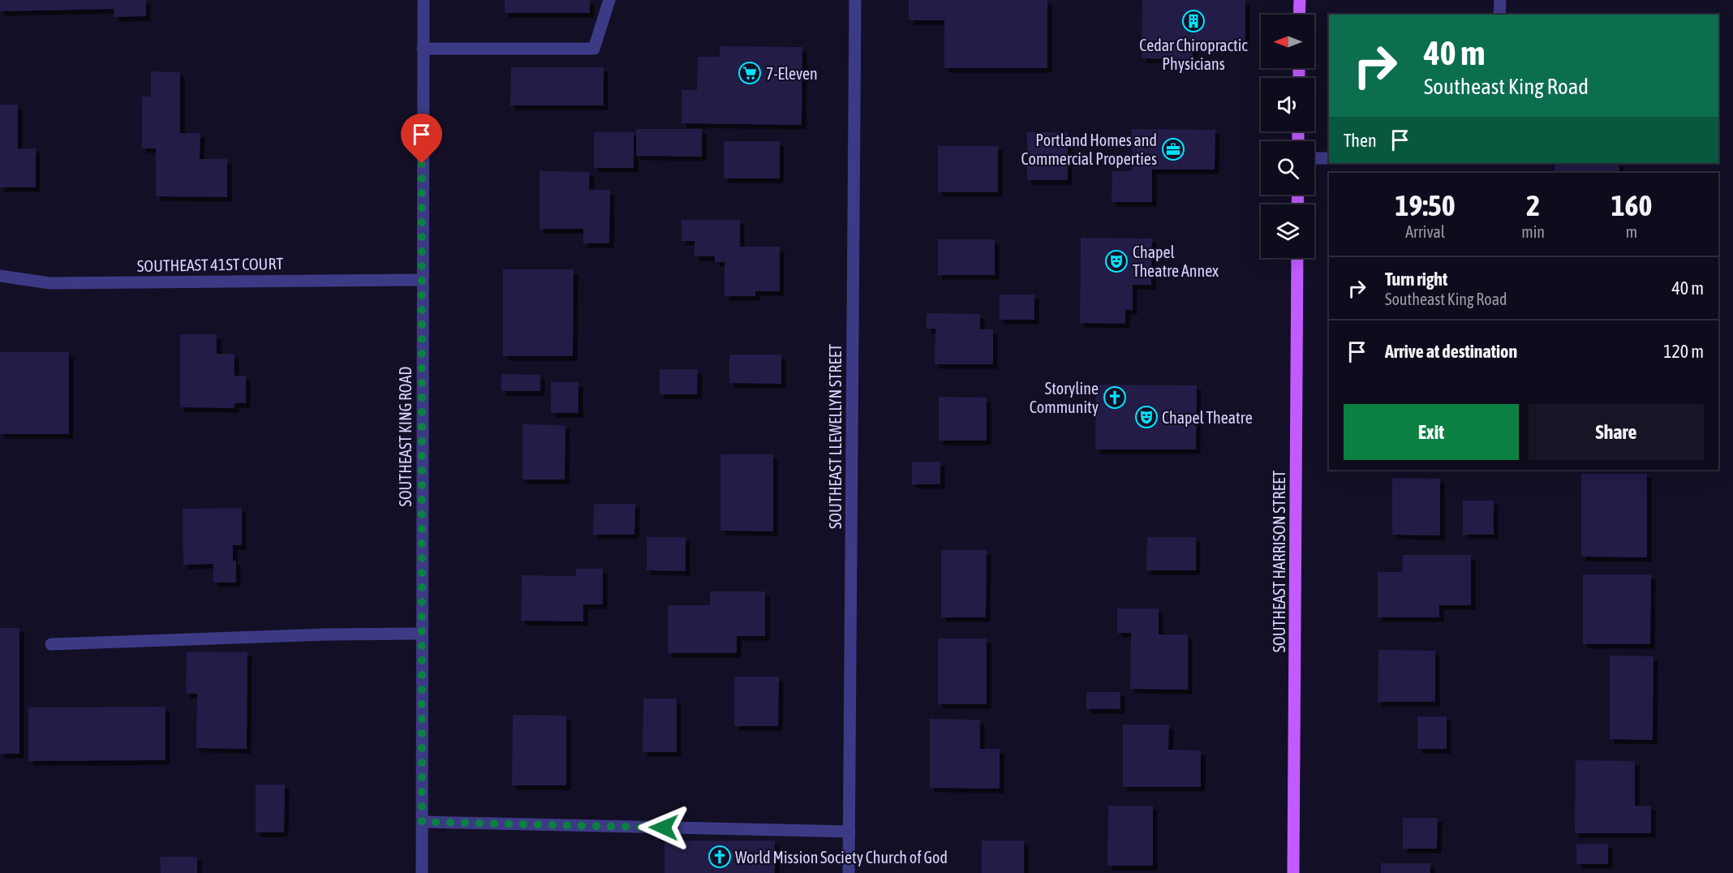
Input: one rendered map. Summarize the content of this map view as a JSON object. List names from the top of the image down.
{
  "streets": {
    "main road": ["SOUTHEAST HARRISON STREET"],
    "street": ["SOUTHEAST 41ST COURT", "SOUTHEAST KING ROAD", "SOUTHEAST LLEWELLYN STREET"]
  },
  "crossings": [
    ["SOUTHEAST 41ST COURT", "SOUTHEAST KING ROAD"]
  ],
  "places": {
    "building": ["Cedar Chiropractic Physicians"],
    "supermarket": ["7-Eleven"],
    "office": ["Portland Homes and Commercial Properties"],
    "theatre": ["Chapel Theatre Annex", "Chapel Theatre"],
    "church": ["Storyline Community", "World Mission Society Church of God"]
  },
  "north": "left",
  "page": {
    "turn": ["40 m", "Southeast King Road"],
    "then": "Then",
    "eta": [
      "19:50",
      "Arrival",
      "2",
      "min",
      "160",
      "m"
    ],
    "list": [
      {
        "name": "Turn right",
        "note": "Southeast King Road",
        "value": "40 m"
      },
      {
        "name": "Arrive at destination",
        "value": "120 m"
      }
    ],
    "buttons": ["Exit", "Share"]
  }
}
